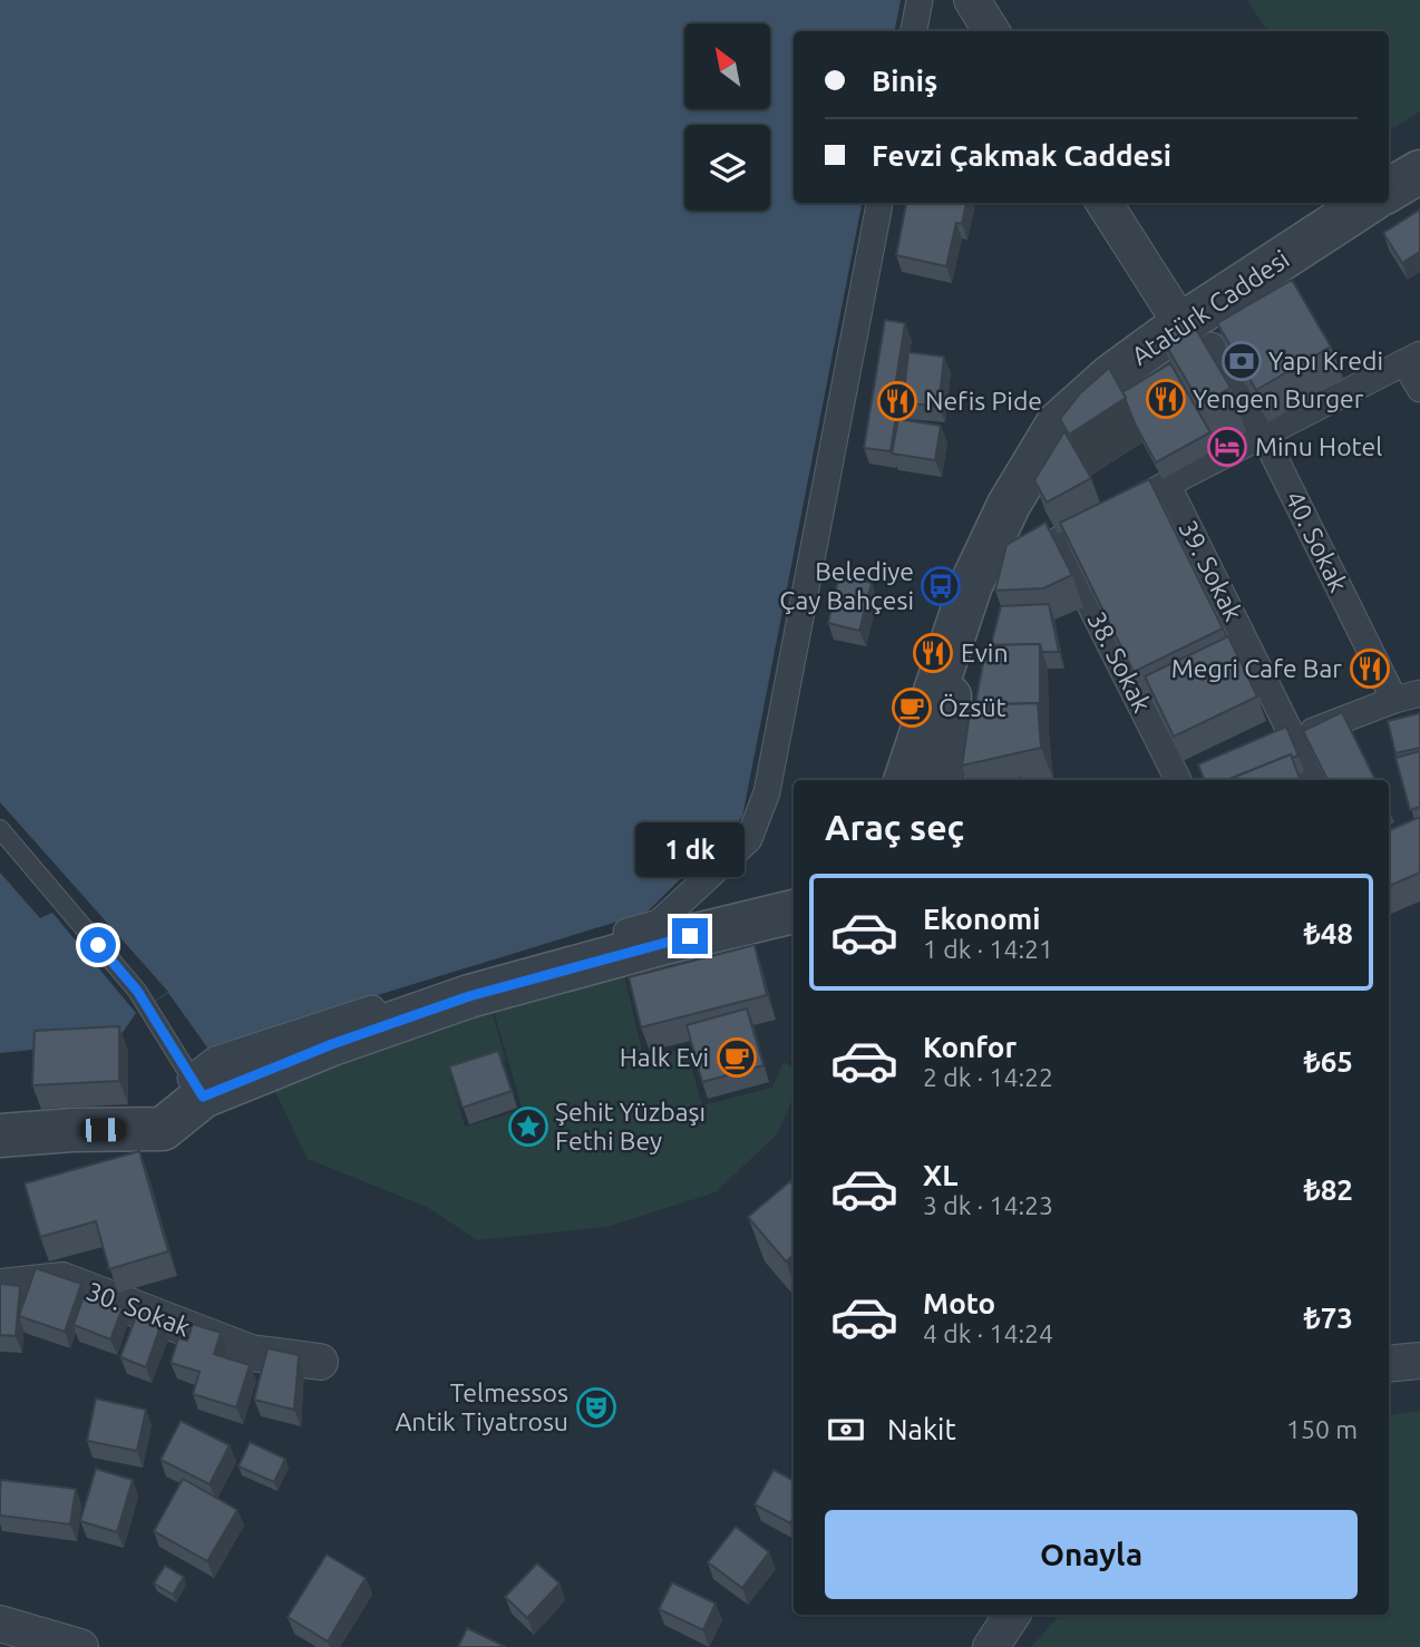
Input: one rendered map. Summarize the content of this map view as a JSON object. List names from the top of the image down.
{
  "streets": {
    "street": [
      "Atatürk Caddesi",
      "40. Sokak",
      "39. Sokak",
      "38. Sokak",
      "30. Sokak"
    ]
  },
  "crossings": [
    ["Atatürk Caddesi", "40. Sokak"]
  ],
  "places": {
    "bank": ["Yapı Kredi"],
    "restaurant": [
      "Yengen Burger",
      "Nefis Pide",
      "Evin",
      "Megri Cafe Bar"
    ],
    "hotel": ["Minu Hotel"],
    "bus stop": ["Belediye Çay Bahçesi"],
    "cafe": ["Özsüt", "Halk Evi"],
    "place": ["Şehit Yüzbaşı Fethi Bey"],
    "theatre": ["Telmessos Antik Tiyatrosu"]
  },
  "north": "top left",
  "page": {
    "banner": ["Biniş", "Fevzi Çakmak Caddesi"],
    "heading": "Araç seç",
    "bubble": "1 dk",
    "list": [
      {
        "name": "Ekonomi",
        "note": "1 dk · 14:21",
        "value": "₺48"
      },
      {
        "name": "Konfor",
        "note": "2 dk · 14:22",
        "value": "₺65"
      },
      {
        "name": "XL",
        "note": "3 dk · 14:23",
        "value": "₺82"
      },
      {
        "name": "Moto",
        "note": "4 dk · 14:24",
        "value": "₺73"
      }
    ],
    "pay": ["Nakit", "150 m"],
    "buttons": "Onayla"
  }
}
